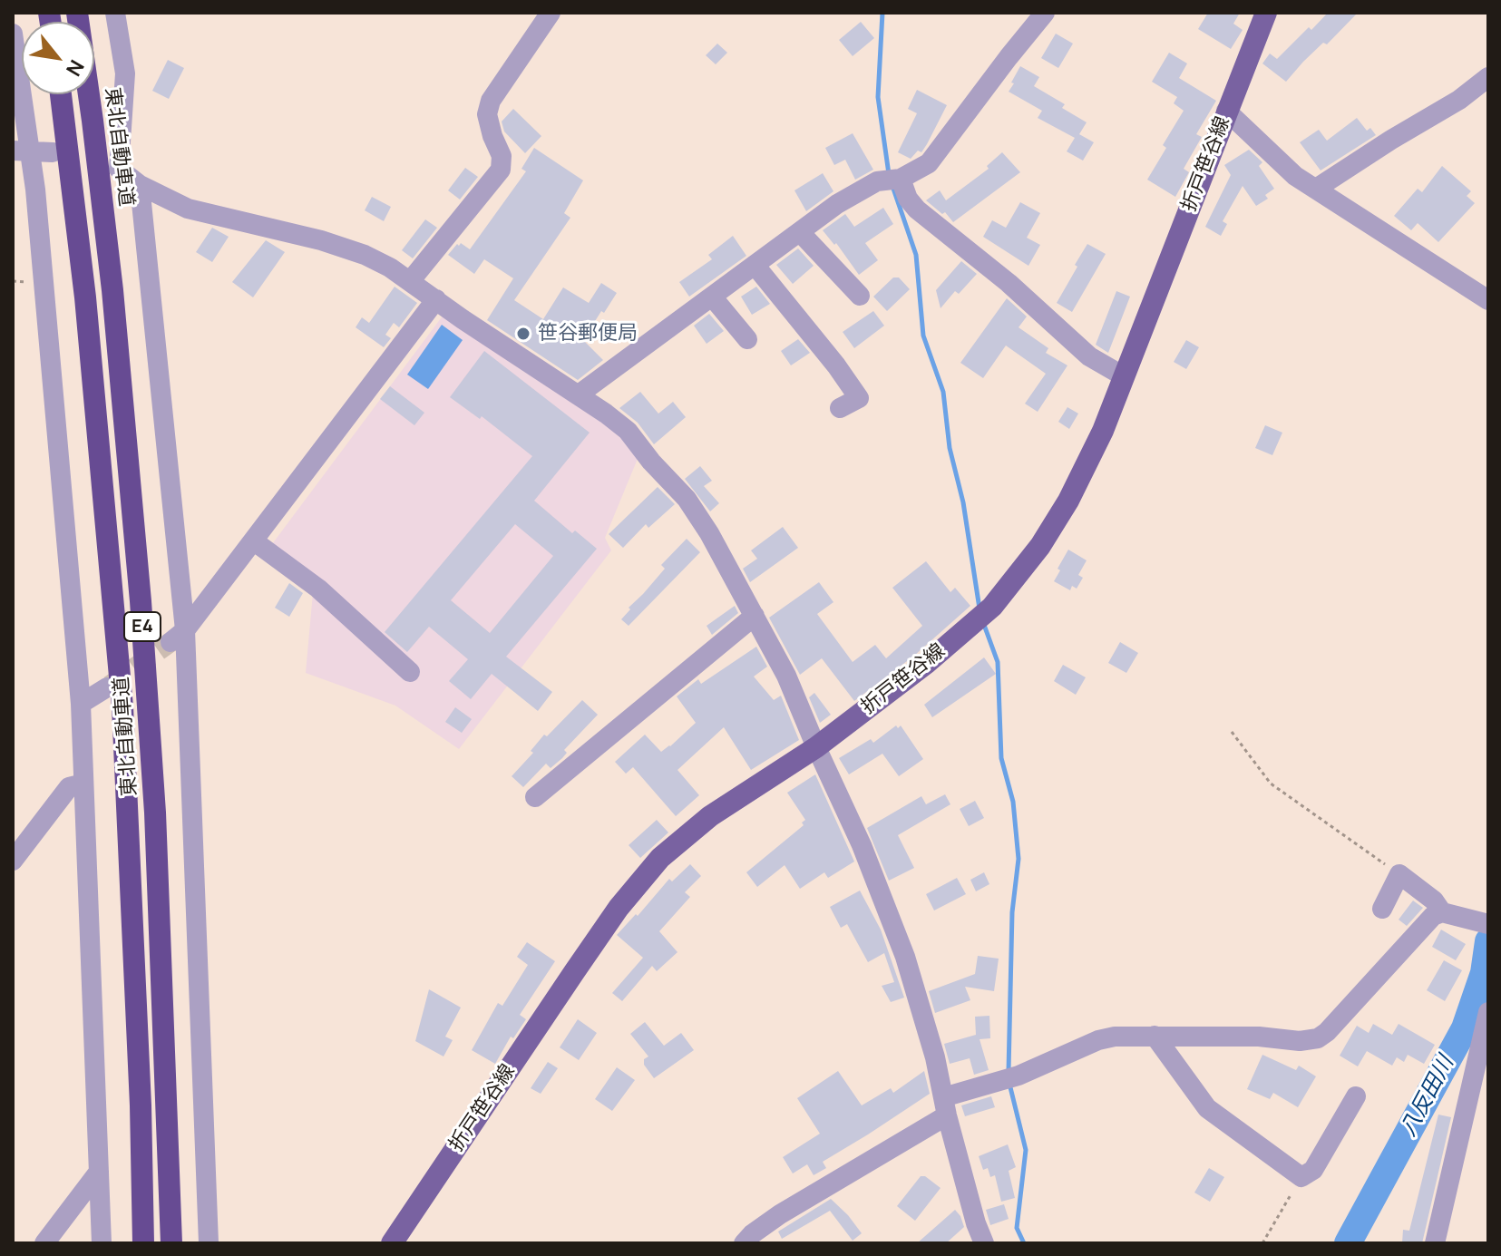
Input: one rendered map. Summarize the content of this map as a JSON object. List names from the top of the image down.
{
  "streets": {
    "highway": ["東北自動車道", "E4"],
    "main road": ["折戸笹谷線"]
  },
  "water": ["八反田川"],
  "places": ["笹谷郵便局"],
  "north": "bottom right"
}
